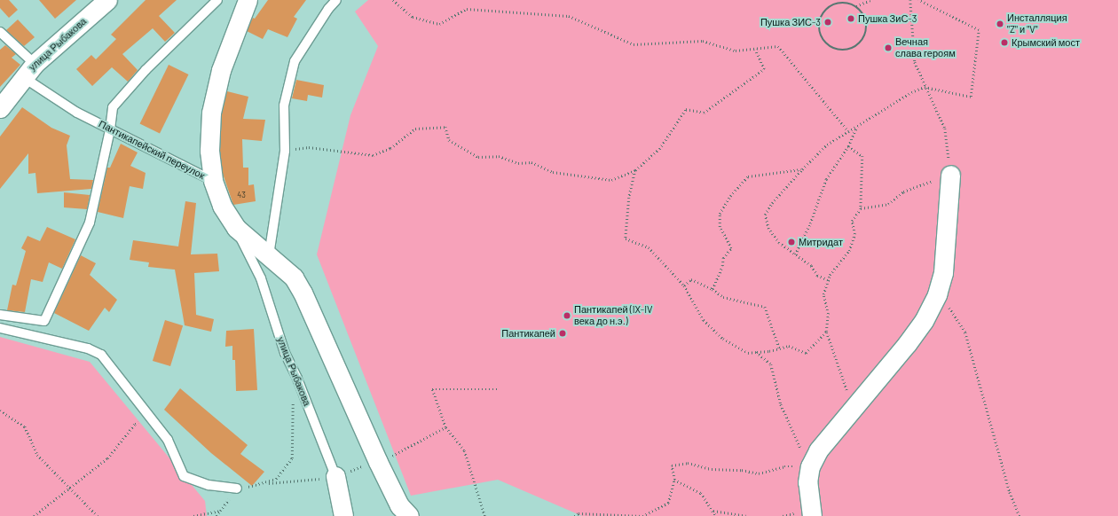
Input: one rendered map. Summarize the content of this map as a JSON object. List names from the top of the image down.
{
  "streets": {
    "street": ["улица Рыбакова", "Пантикапейский переулок"]
  },
  "crossings": [
    ["улица Рыбакова", "Пантикапейский переулок"]
  ],
  "places": [
    "Пушка ЗиС-3",
    "Пушка ЗИС-3",
    "Инсталляция \"Z\" и \"V\"",
    "Крымский мост",
    "Вечная слава героям",
    "Митридат",
    "Пантикапей (IX-IV века до н.э.)",
    "Пантикапей"
  ],
  "house_numbers": ["43"]
}
